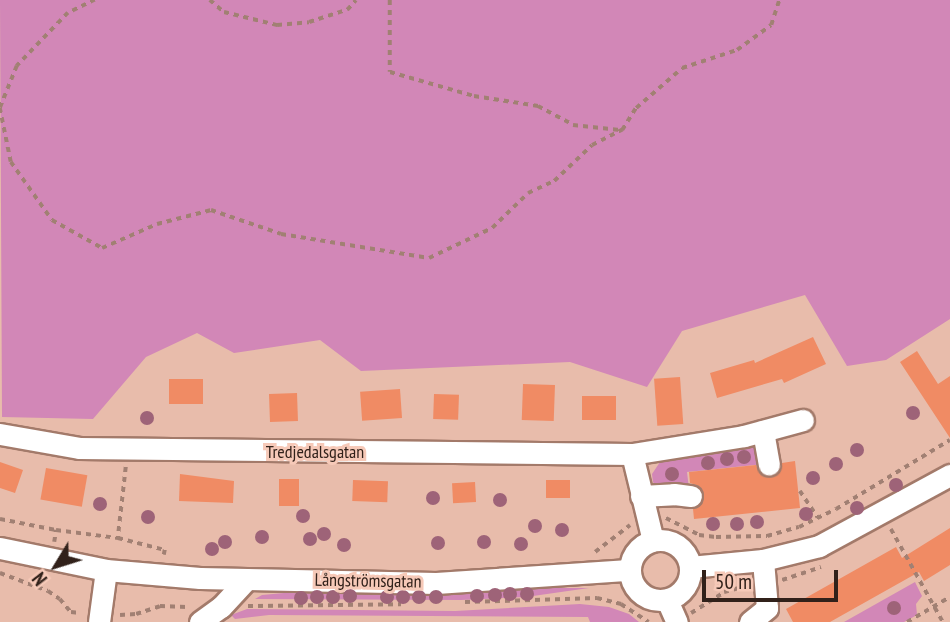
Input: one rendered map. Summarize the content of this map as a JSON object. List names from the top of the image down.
{
  "streets": {
    "street": ["Tredjedalsgatan", "Långströmsgatan"]
  },
  "scale_bar": "50 m",
  "north": "bottom left"
}
